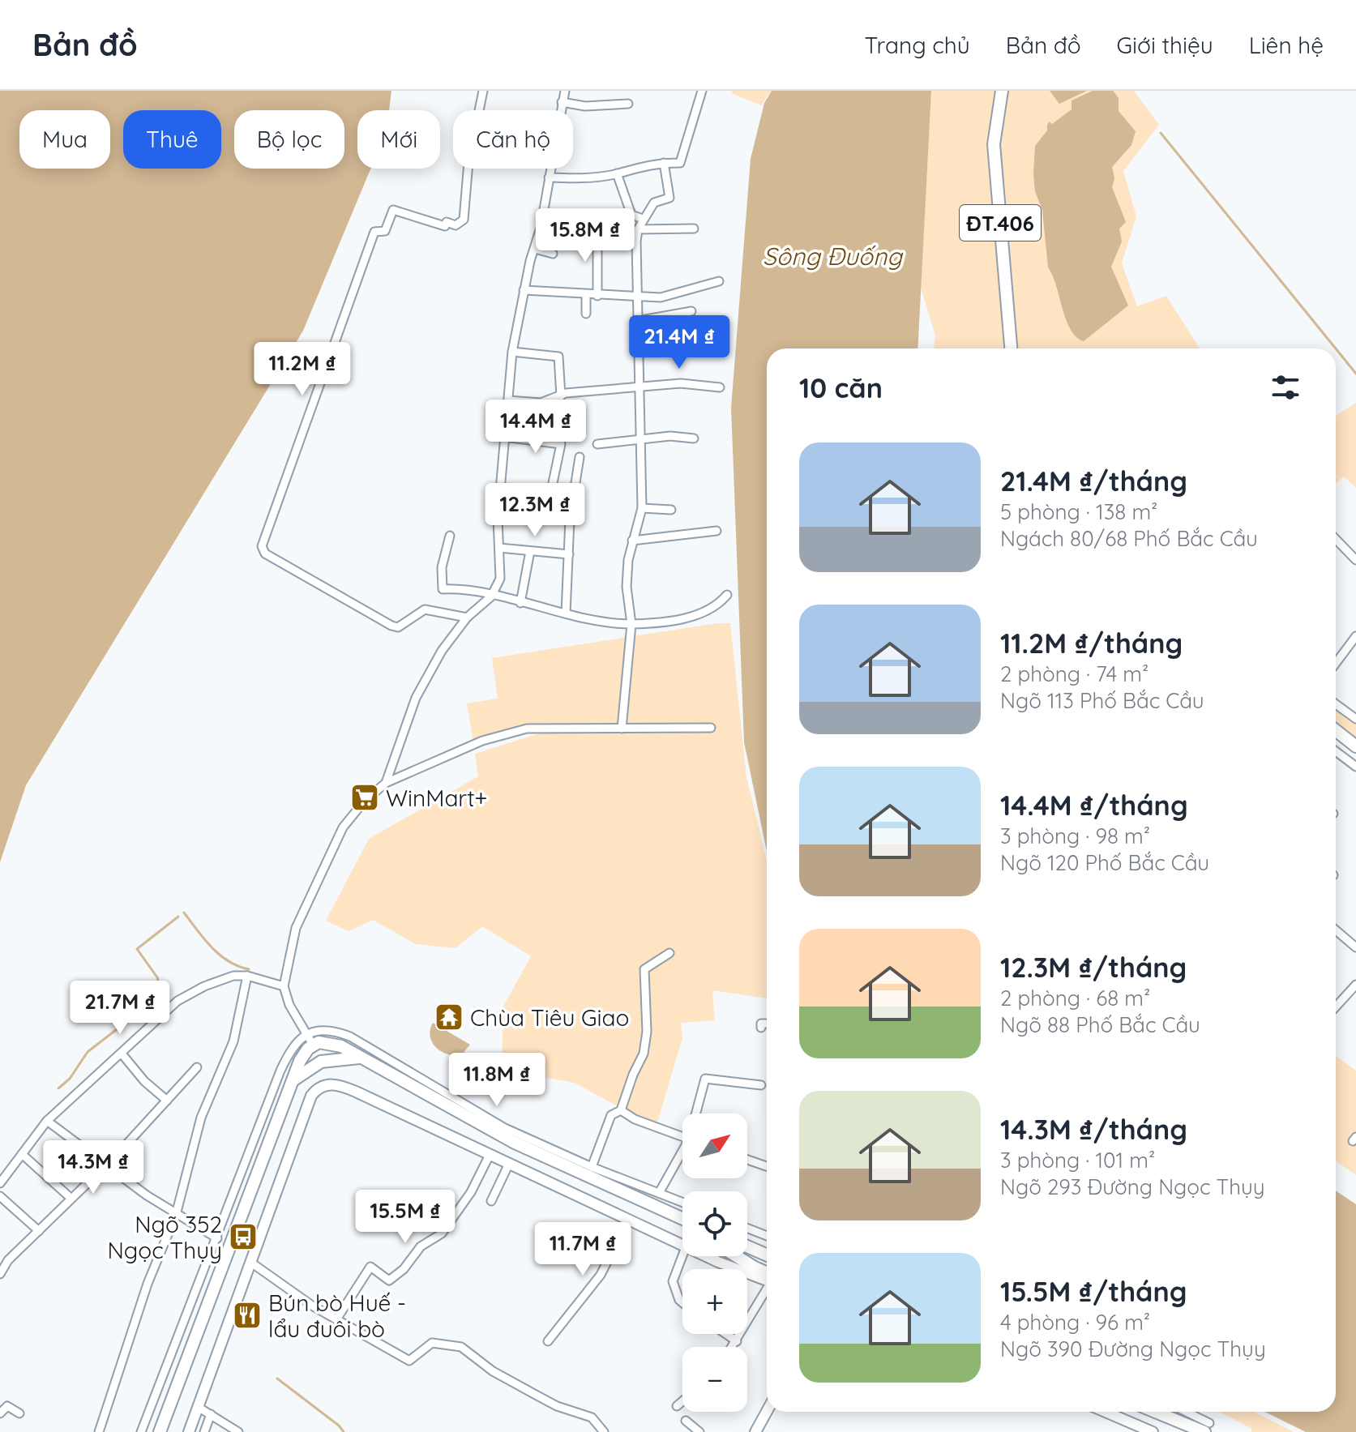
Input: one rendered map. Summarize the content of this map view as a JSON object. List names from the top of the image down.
{
  "streets": {
    "main road": ["ĐT.406"]
  },
  "water": ["Sông Đuống"],
  "places": {
    "supermarket": ["WinMart+"],
    "temple": ["Chùa Tiêu Giao"],
    "bus stop": ["Ngõ 352 Ngọc Thụy"],
    "restaurant": ["Bún bò Huế - lẩu đuôi bò"]
  },
  "north": "top right",
  "page": {
    "header": "Bản đồ",
    "nav": [
      "Trang chủ",
      "Bản đồ",
      "Giới thiệu",
      "Liên hệ"
    ],
    "chip": [
      "Mua",
      "Thuê",
      "Bộ lọc",
      "Mới",
      "Căn hộ"
    ],
    "price": [
      "15.8M ₫",
      "21.4M ₫",
      "11.2M ₫",
      "14.4M ₫",
      "12.3M ₫",
      "21.7M ₫",
      "11.8M ₫",
      "14.3M ₫",
      "15.5M ₫",
      "11.7M ₫"
    ],
    "heading": "10 căn",
    "list": [
      {
        "name": "21.4M ₫/tháng",
        "note": "5 phòng · 138 m² · Ngách 80/68 Phố Bắc Cầu"
      },
      {
        "name": "11.2M ₫/tháng",
        "note": "2 phòng · 74 m² · Ngõ 113 Phố Bắc Cầu"
      },
      {
        "name": "14.4M ₫/tháng",
        "note": "3 phòng · 98 m² · Ngõ 120 Phố Bắc Cầu"
      },
      {
        "name": "12.3M ₫/tháng",
        "note": "2 phòng · 68 m² · Ngõ 88 Phố Bắc Cầu"
      },
      {
        "name": "14.3M ₫/tháng",
        "note": "3 phòng · 101 m² · Ngõ 293 Đường Ngọc Thụy"
      },
      {
        "name": "15.5M ₫/tháng",
        "note": "4 phòng · 96 m² · Ngõ 390 Đường Ngọc Thụy"
      }
    ],
    "map_buttons": ["+", "−"]
  }
}
